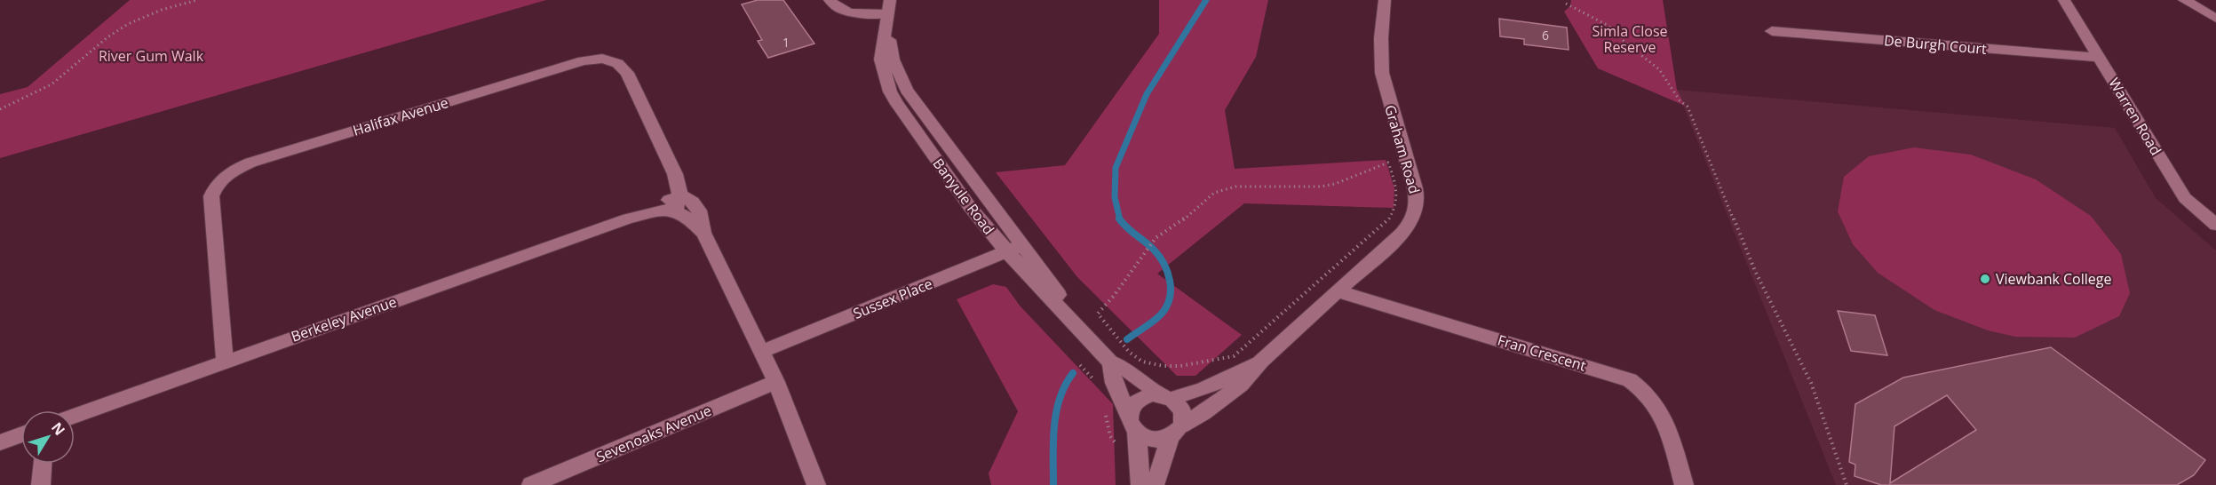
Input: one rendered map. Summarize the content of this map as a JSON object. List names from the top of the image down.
{
  "streets": {
    "street": [
      "De Burgh Court",
      "Halifax Avenue",
      "Warren Road",
      "Graham Road",
      "Banyule Road",
      "Sussex Place",
      "Berkeley Avenue",
      "Fran Crescent",
      "Sevenoaks Avenue"
    ]
  },
  "crossings": [
    ["De Burgh Court", "Warren Road"],
    ["Halifax Avenue", "Berkeley Avenue"],
    ["Graham Road", "Banyule Road"],
    ["Graham Road", "Fran Crescent"],
    ["Banyule Road", "Sussex Place"]
  ],
  "parks": ["Simla Close Reserve", "River Gum Walk"],
  "places": ["Viewbank College"],
  "house_numbers": ["6", "1"],
  "north": "top right"
}
